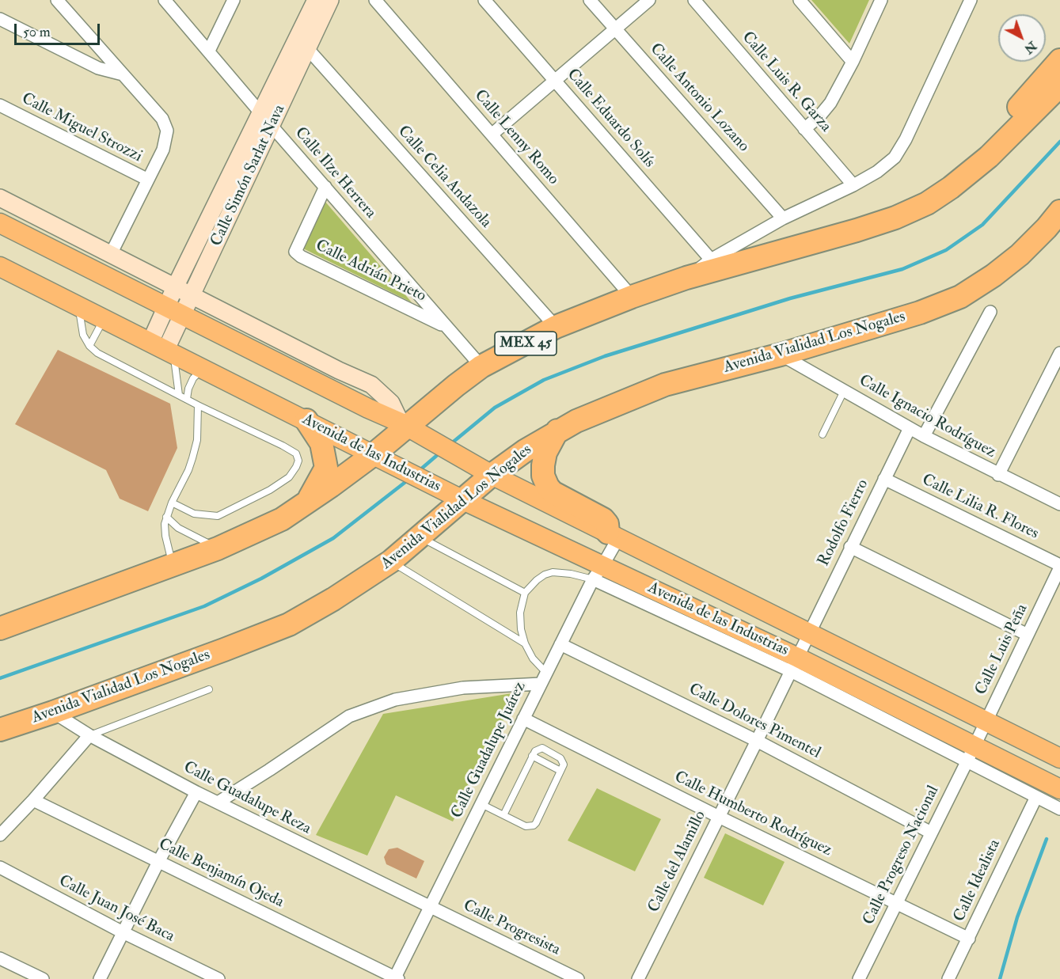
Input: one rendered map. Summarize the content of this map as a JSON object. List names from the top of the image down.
{
  "streets": {
    "highway": ["Avenida Vialidad Los Nogales", "MEX 45"],
    "main road": ["Avenida de las Industrias"],
    "street": [
      "Calle Luis R. Garza",
      "Calle Antonio Lozano",
      "Calle Eduardo Solís",
      "Calle Miguel Strozzi",
      "Calle Lenny Romo",
      "Calle Ilze Herrera",
      "Calle Simón Sarlat Nava",
      "Calle Celia Andazola",
      "Calle Adrián Prieto",
      "Calle Ignacio Rodríguez",
      "Calle Lilia R. Flores",
      "Rodolfo Fierro",
      "Calle Luis Peña",
      "Calle Dolores Pimentel",
      "Calle Guadalupe Juárez",
      "Calle Guadalupe Reza",
      "Calle Humberto Rodríguez",
      "Calle Progreso Nacional",
      "Calle del Alamillo",
      "Calle Benjamín Ojeda",
      "Calle Idealista",
      "Calle Juan José Baca",
      "Calle Progresista"
    ]
  },
  "crossings": [
    ["Calle Lenny Romo", "MEX 45"],
    ["Calle Ilze Herrera", "Calle Simón Sarlat Nava"],
    ["Calle Ilze Herrera", "Calle Adrián Prieto"],
    ["Calle Ilze Herrera", "MEX 45"],
    ["Calle Simón Sarlat Nava", "Calle Celia Andazola"],
    ["Calle Simón Sarlat Nava", "Avenida de las Industrias"],
    ["Calle Celia Andazola", "MEX 45"],
    ["Avenida Vialidad Los Nogales", "Calle Ignacio Rodríguez"],
    ["Avenida Vialidad Los Nogales", "Avenida de las Industrias"],
    ["Avenida Vialidad Los Nogales", "Calle Guadalupe Reza"],
    ["MEX 45", "Avenida de las Industrias"],
    ["Calle Ignacio Rodríguez", "Rodolfo Fierro"],
    ["Avenida de las Industrias", "Rodolfo Fierro"],
    ["Avenida de las Industrias", "Calle Luis Peña"],
    ["Avenida de las Industrias", "Calle Guadalupe Juárez"],
    ["Avenida de las Industrias", "Calle Progreso Nacional"],
    ["Avenida de las Industrias", "Calle del Alamillo"],
    ["Avenida de las Industrias", "Calle Idealista"],
    ["Calle Lilia R. Flores", "Rodolfo Fierro"],
    ["Calle Lilia R. Flores", "Calle Luis Peña"],
    ["Calle Luis Peña", "Calle Progreso Nacional"],
    ["Calle Dolores Pimentel", "Calle Guadalupe Juárez"],
    ["Calle Dolores Pimentel", "Calle Progreso Nacional"],
    ["Calle Dolores Pimentel", "Calle del Alamillo"],
    ["Calle Guadalupe Juárez", "Calle Guadalupe Reza"],
    ["Calle Guadalupe Juárez", "Calle Humberto Rodríguez"],
    ["Calle Guadalupe Juárez", "Calle Benjamín Ojeda"],
    ["Calle Guadalupe Juárez", "Calle Progresista"],
    ["Calle Guadalupe Reza", "Calle Progresista"],
    ["Calle Humberto Rodríguez", "Calle Progreso Nacional"],
    ["Calle Humberto Rodríguez", "Calle del Alamillo"],
    ["Calle Humberto Rodríguez", "Calle Idealista"]
  ],
  "scale_bar": "50 m",
  "north": "bottom right"
}
